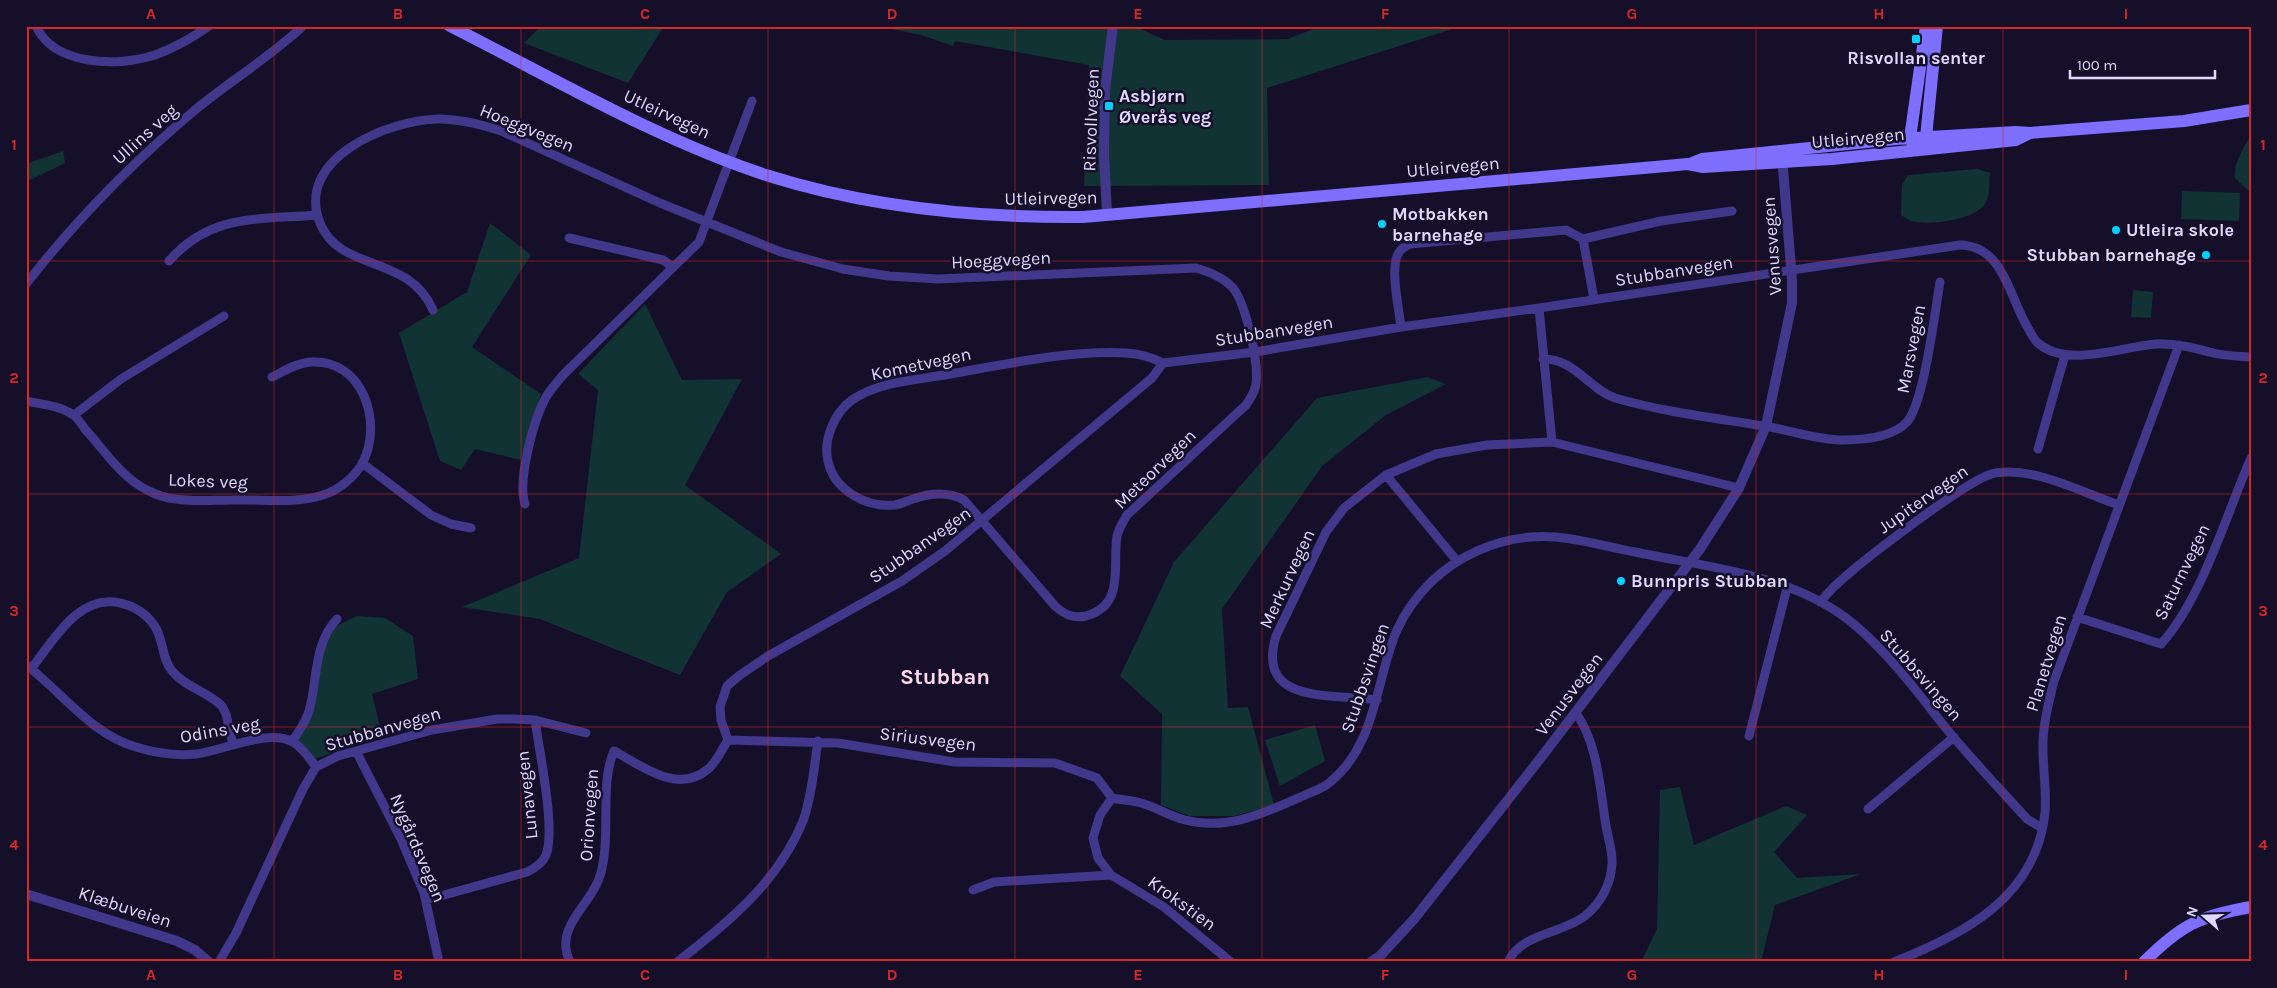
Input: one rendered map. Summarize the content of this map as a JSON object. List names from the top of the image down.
{
  "streets": {
    "main road": ["Utleirvegen"],
    "street": [
      "Risvollvegen",
      "Hoeggvegen",
      "Ullins veg",
      "Venusvegen",
      "Stubbanvegen",
      "Marsvegen",
      "Kometvegen",
      "Meteorvegen",
      "Lokes veg",
      "Jupitervegen",
      "Saturnvegen",
      "Merkurvegen",
      "Planetvegen",
      "Stubbsvingen",
      "Odins veg",
      "Siriusvegen",
      "Lunavegen",
      "Orionvegen",
      "Nygårdsvegen",
      "Krokstien",
      "Klæbuveien"
    ]
  },
  "crossings": [
    ["Utleirvegen", "Risvollvegen"],
    ["Utleirvegen", "Venusvegen"],
    ["Hoeggvegen", "Stubbanvegen"],
    ["Hoeggvegen", "Meteorvegen"],
    ["Venusvegen", "Stubbanvegen"],
    ["Venusvegen", "Marsvegen"],
    ["Venusvegen", "Merkurvegen"],
    ["Venusvegen", "Stubbsvingen"],
    ["Stubbanvegen", "Kometvegen"],
    ["Stubbanvegen", "Meteorvegen"],
    ["Stubbanvegen", "Planetvegen"],
    ["Stubbanvegen", "Siriusvegen"],
    ["Stubbanvegen", "Lunavegen"],
    ["Stubbanvegen", "Orionvegen"],
    ["Stubbanvegen", "Nygårdsvegen"],
    ["Kometvegen", "Meteorvegen"],
    ["Jupitervegen", "Planetvegen"],
    ["Jupitervegen", "Stubbsvingen"],
    ["Saturnvegen", "Planetvegen"],
    ["Merkurvegen", "Stubbsvingen"],
    ["Planetvegen", "Stubbsvingen"],
    ["Stubbsvingen", "Siriusvegen"],
    ["Stubbsvingen", "Krokstien"],
    ["Siriusvegen", "Orionvegen"],
    ["Siriusvegen", "Krokstien"],
    ["Lunavegen", "Nygårdsvegen"]
  ],
  "districts": ["Stubban"],
  "places": {
    "transit": ["Risvollan senter", "Asbjørn Øverås veg"],
    "other": [
      "Motbakken barnehage",
      "Utleira skole",
      "Stubban barnehage",
      "Bunnpris Stubban"
    ]
  },
  "scale_bar": "100 m",
  "north": "left",
  "grid": {
    "columns": [
      "A",
      "B",
      "C",
      "D",
      "E",
      "F",
      "G",
      "H",
      "I"
    ],
    "rows": [
      "1",
      "2",
      "3",
      "4"
    ]
  }
}
